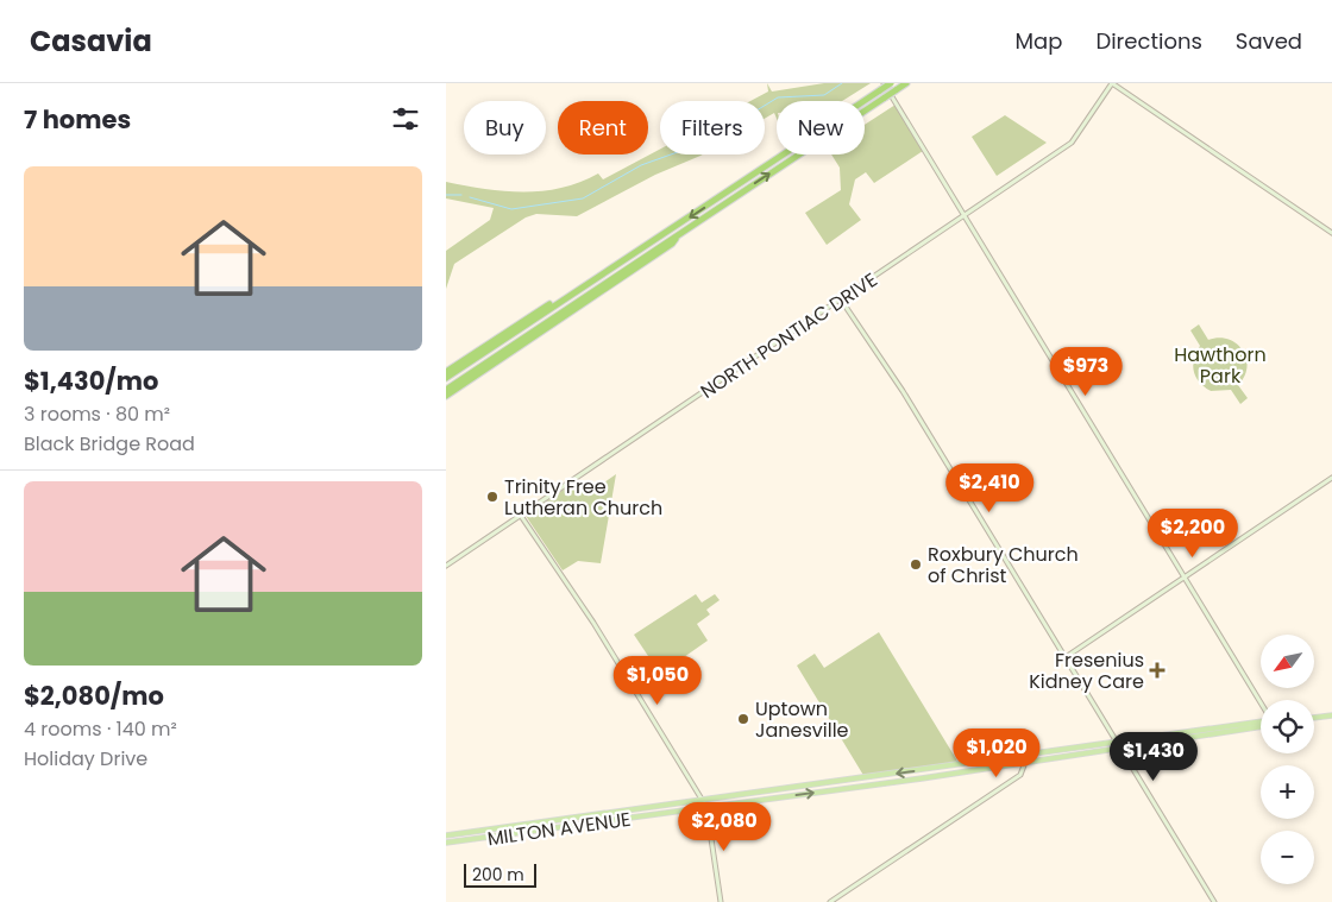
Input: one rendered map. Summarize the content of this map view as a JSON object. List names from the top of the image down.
{
  "streets": {
    "main road": ["MILTON AVENUE"],
    "street": ["NORTH PONTIAC DRIVE"]
  },
  "parks": ["Hawthorn Park"],
  "places": {
    "other": ["Trinity Free Lutheran Church", "Roxbury Church of Christ", "Uptown Janesville"],
    "health": ["Fresenius Kidney Care"]
  },
  "scale_bar": "200 m",
  "north": "bottom left",
  "page": {
    "header": "Casavia",
    "nav": ["Map", "Directions", "Saved"],
    "heading": "7 homes",
    "chip": [
      "Buy",
      "Rent",
      "Filters",
      "New"
    ],
    "list": [
      {
        "name": "$1,430/mo",
        "note": "3 rooms · 80 m² · Black Bridge Road"
      },
      {
        "name": "$2,080/mo",
        "note": "4 rooms · 140 m² · Holiday Drive"
      }
    ],
    "price": [
      "$973",
      "$2,410",
      "$2,200",
      "$1,050",
      "$1,020",
      "$1,430",
      "$2,080"
    ],
    "map_buttons": ["+", "−"],
    "scale": "200 m"
  }
}
